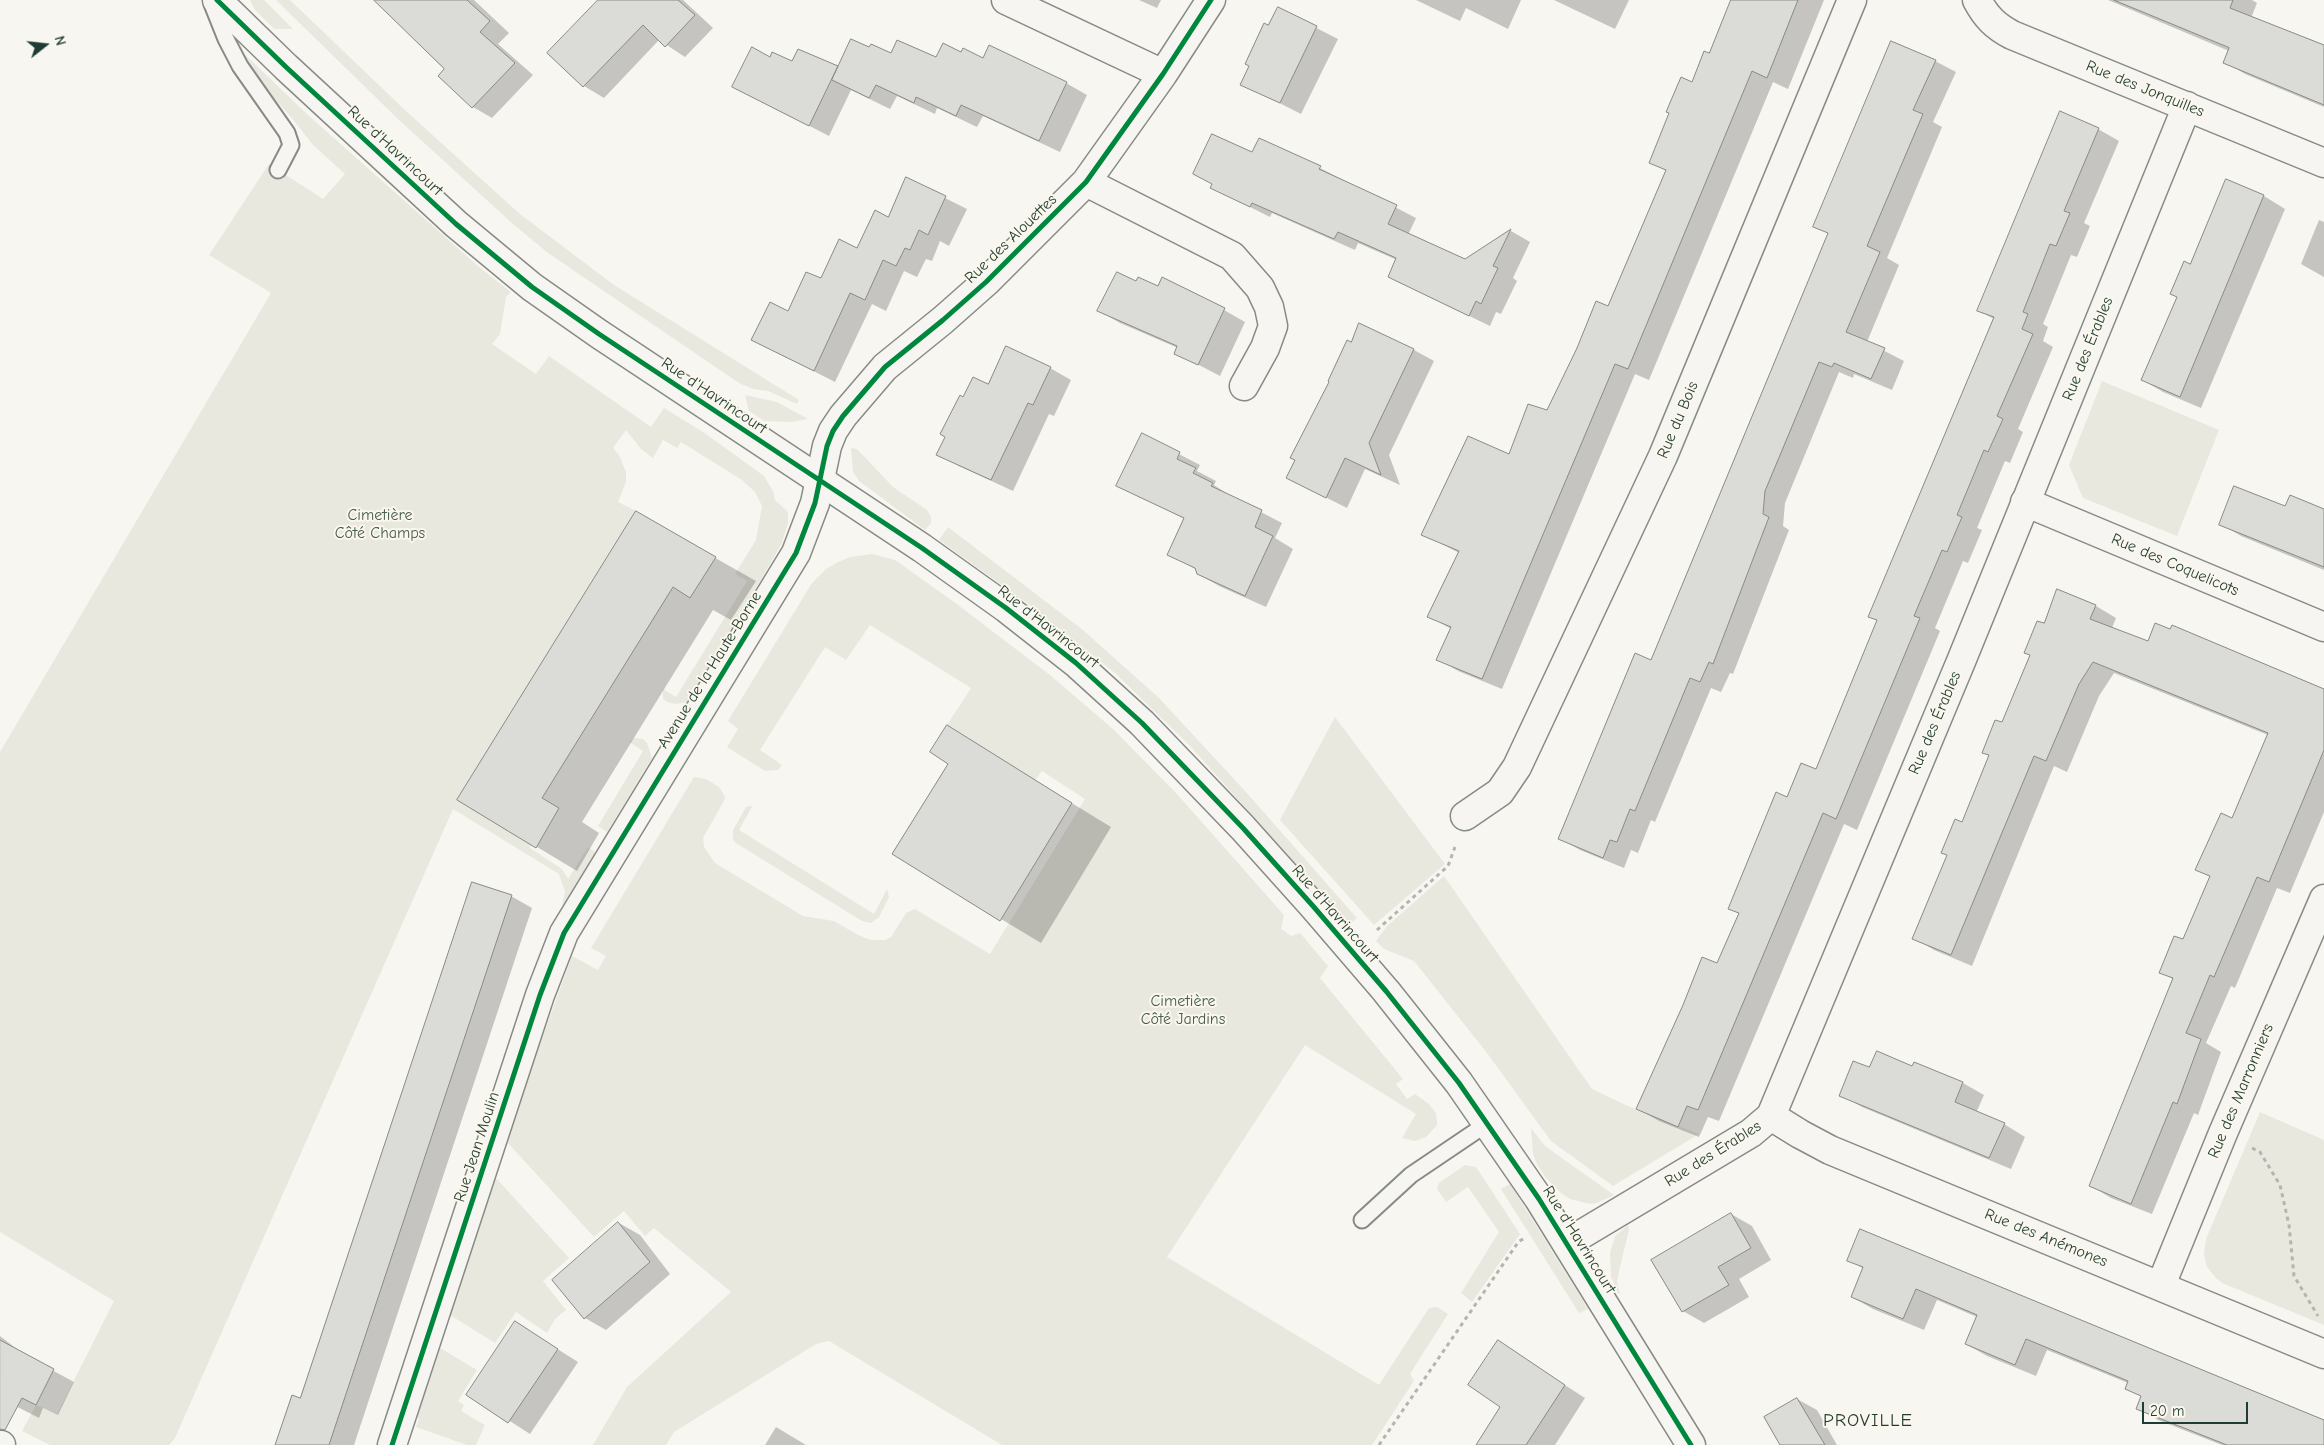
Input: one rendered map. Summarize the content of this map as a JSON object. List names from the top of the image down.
{
  "streets": {
    "street": [
      "Rue des Jonquilles",
      "Rue d'Havrincourt",
      "Rue des Alouettes",
      "Rue des Érables",
      "Rue du Bois",
      "Rue des Coquelicots",
      "Avenue de la Haute-Borne",
      "Rue des Marronniers",
      "Rue Jean Moulin",
      "Rue des Anémones"
    ]
  },
  "crossings": [
    ["Rue des Jonquilles", "Rue des Érables"],
    ["Rue d'Havrincourt", "Rue des Alouettes"],
    ["Rue d'Havrincourt", "Rue des Érables"],
    ["Rue d'Havrincourt", "Avenue de la Haute-Borne"],
    ["Rue des Alouettes", "Avenue de la Haute-Borne"],
    ["Rue des Érables", "Rue des Coquelicots"],
    ["Rue des Érables", "Rue des Anémones"],
    ["Avenue de la Haute-Borne", "Rue Jean Moulin"],
    ["Rue des Marronniers", "Rue des Anémones"]
  ],
  "districts": ["PROVILLE"],
  "parks": ["Cimetière Côté Champs", "Cimetière Côté Jardins"],
  "scale_bar": "20 m",
  "north": "right"
}
